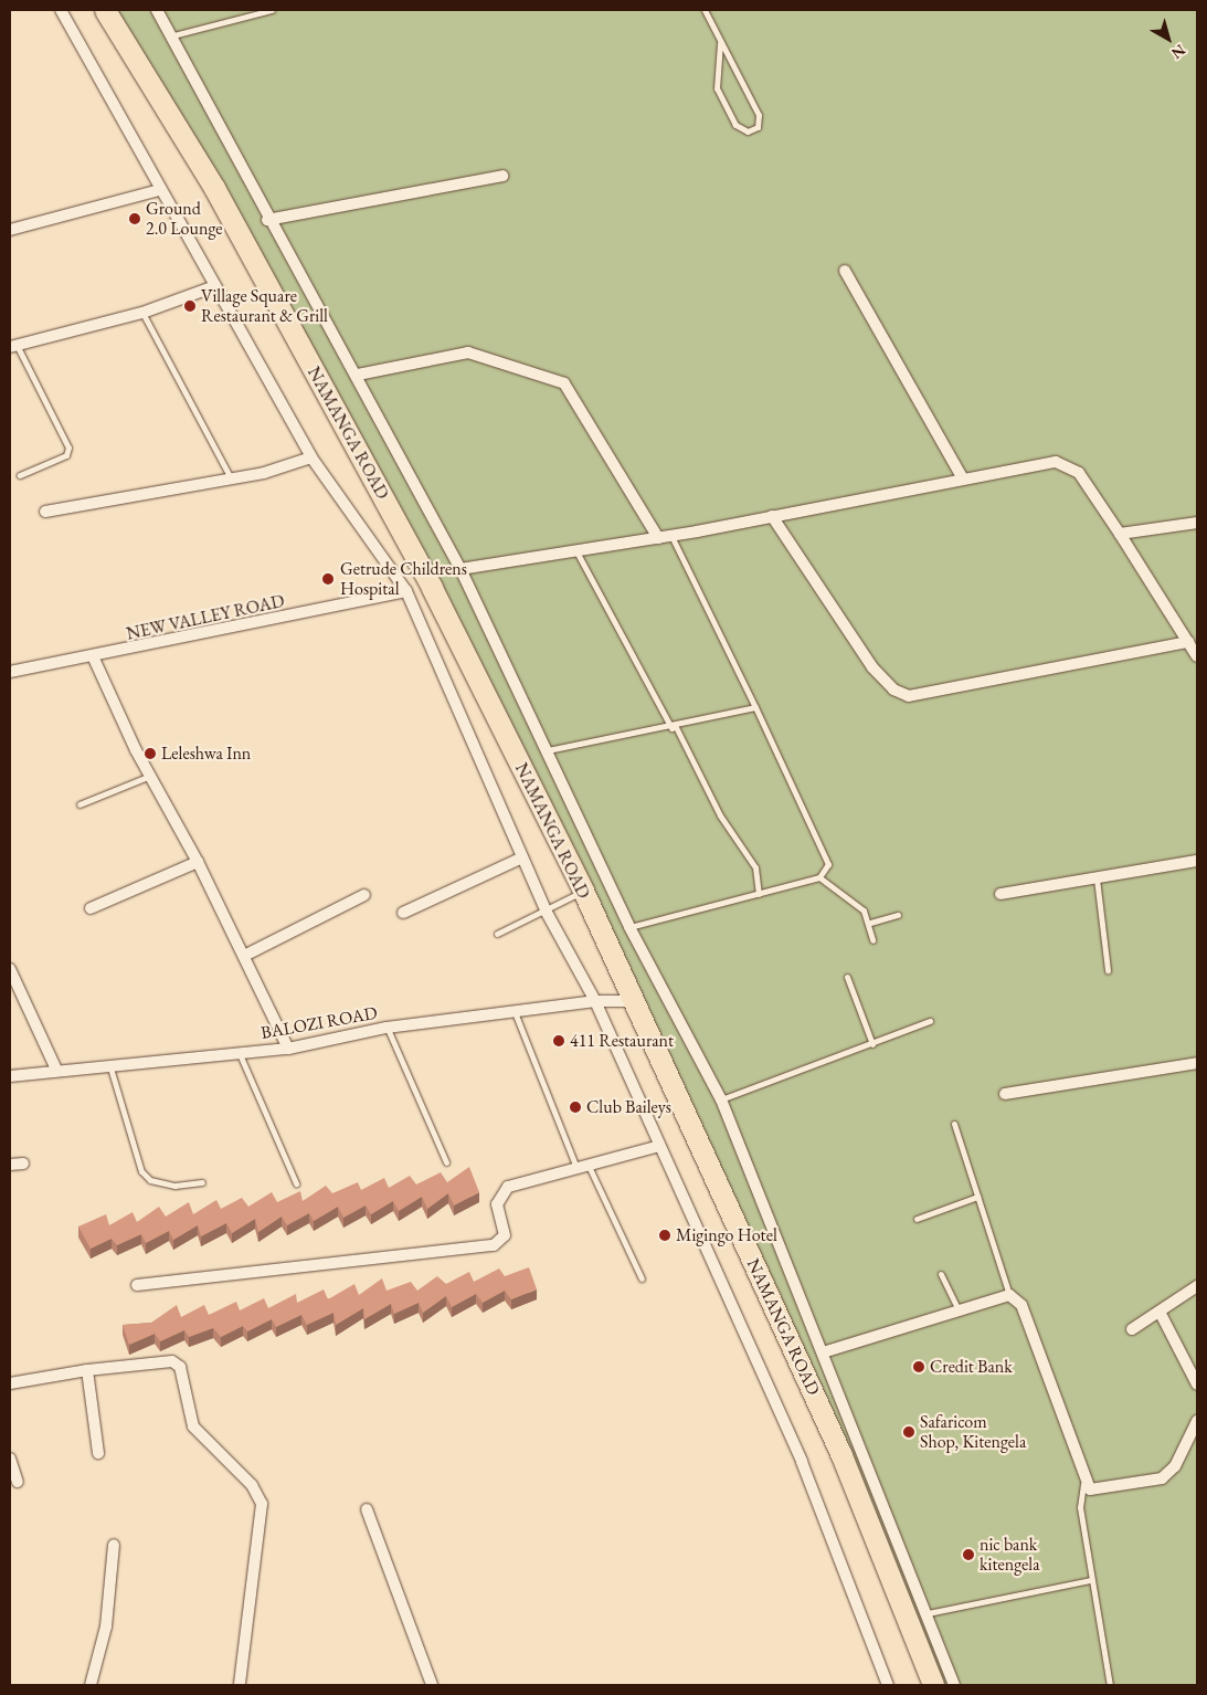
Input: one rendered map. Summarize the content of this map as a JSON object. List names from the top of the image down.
{
  "streets": {
    "highway": ["NAMANGA ROAD"],
    "street": ["NEW VALLEY ROAD", "BALOZI ROAD"]
  },
  "crossings": [
    ["NAMANGA ROAD", "BALOZI ROAD"]
  ],
  "places": [
    "Ground 2.0 Lounge",
    "Village Square Restaurant & Grill",
    "Getrude Childrens Hospital",
    "Leleshwa Inn",
    "411 Restaurant",
    "Club Baileys",
    "Migingo Hotel",
    "Credit Bank",
    "Safaricom Shop, Kitengela",
    "nic bank kitengela"
  ],
  "north": "bottom right"
}
